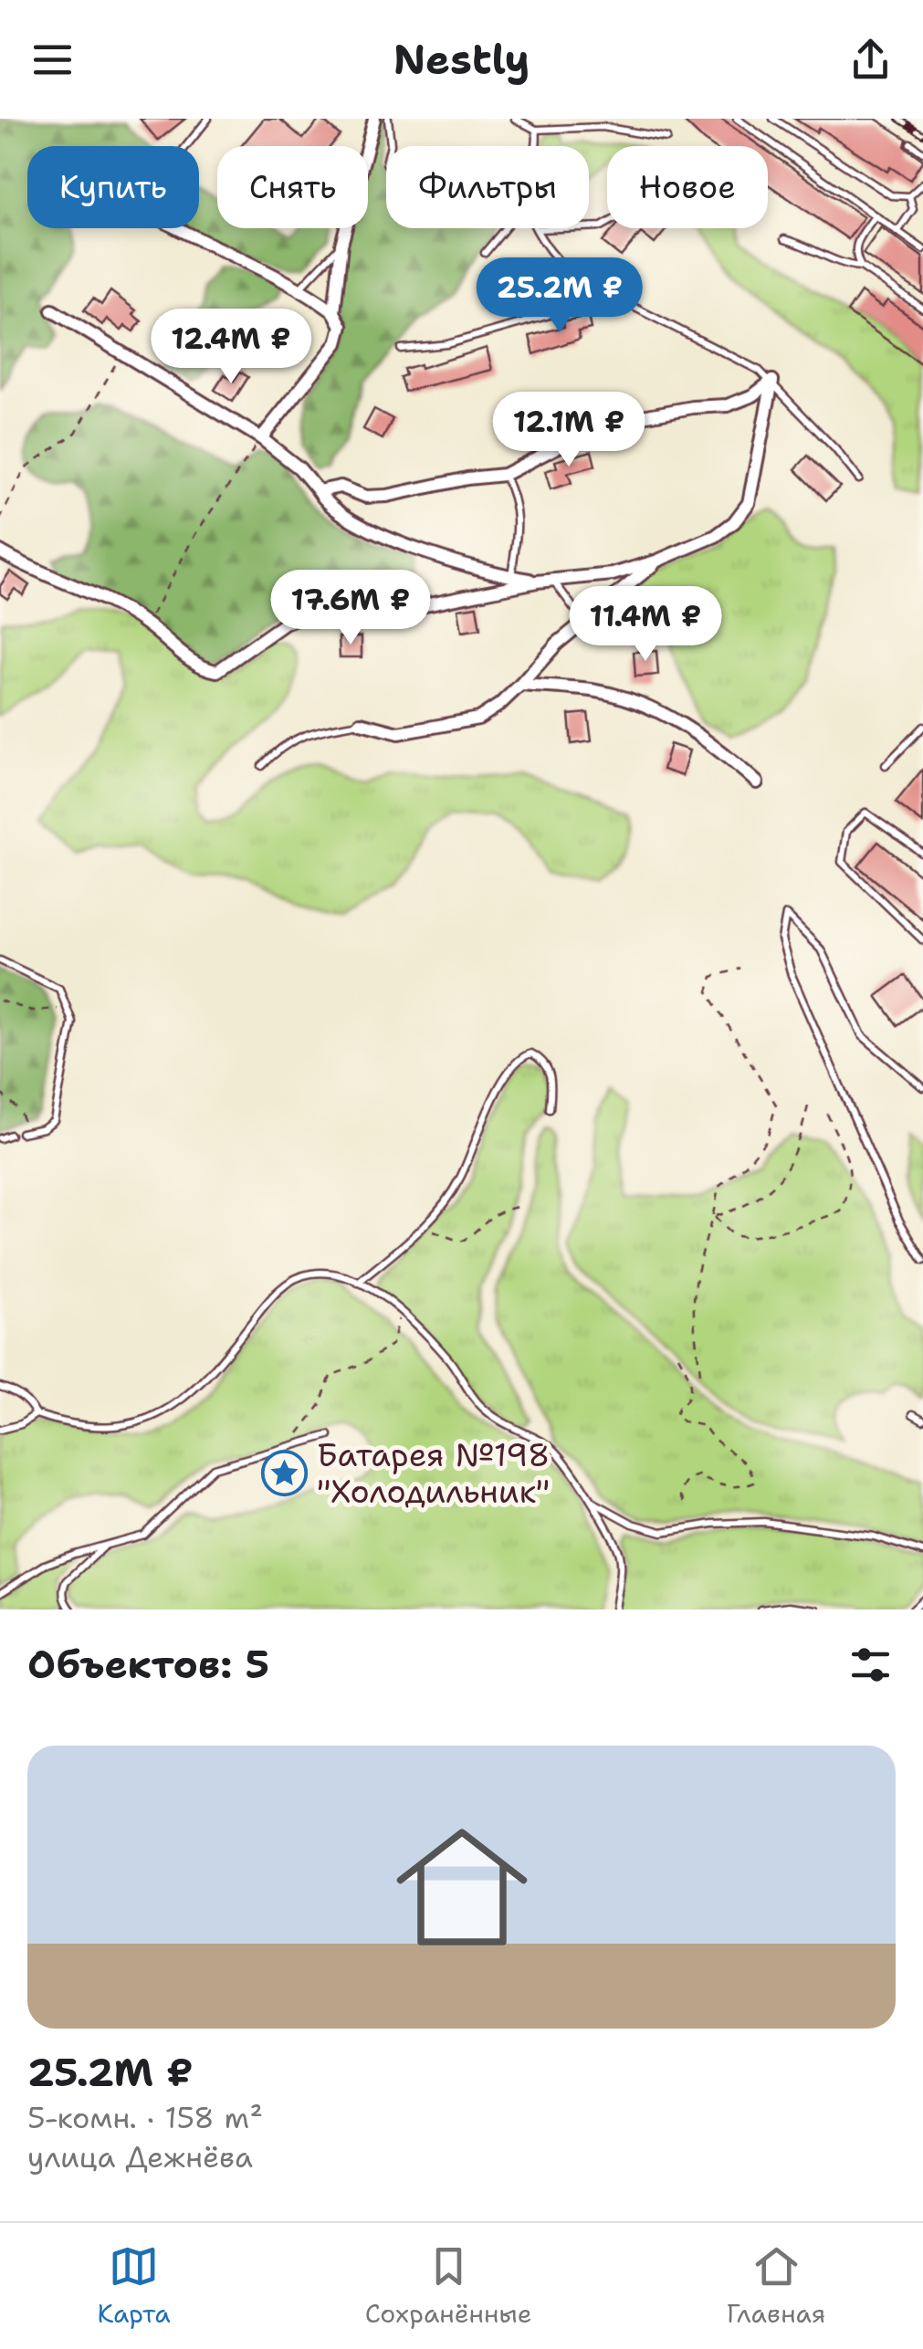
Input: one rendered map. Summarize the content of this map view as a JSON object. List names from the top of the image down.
{
  "places": {
    "place": ["Батарея №198 \"Холодильник\""]
  },
  "page": {
    "header": "Nestly",
    "chip": [
      "Купить",
      "Снять",
      "Фильтры",
      "Новое"
    ],
    "price": [
      "25.2M ₽",
      "12.4M ₽",
      "12.1M ₽",
      "17.6M ₽",
      "11.4M ₽"
    ],
    "heading": "Объектов: 5",
    "list": [
      {
        "name": "25.2M ₽",
        "note": "5-комн. · 158 m² · улица Дежнёва"
      }
    ],
    "tabs": ["Карта", "Сохранённые", "Главная"]
  }
}
